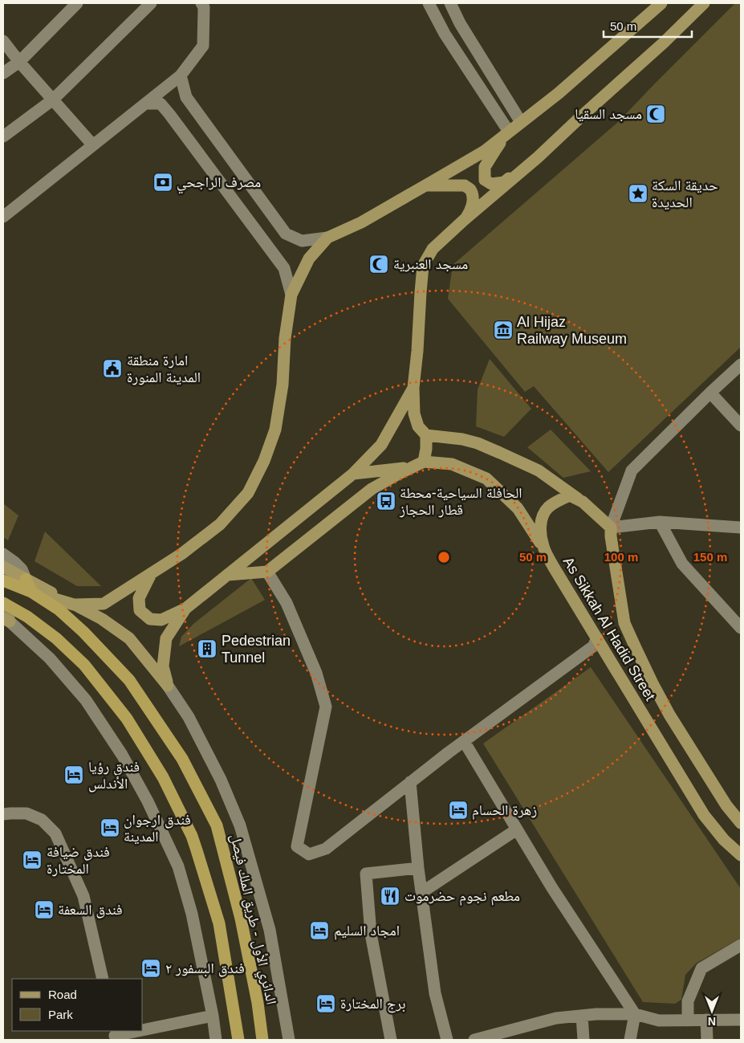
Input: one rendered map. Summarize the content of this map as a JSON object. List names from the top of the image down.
{
  "streets": {
    "highway": ["الدائري الأول - طريق الملك فيصل"],
    "main road": ["As Sikkah Al Hadid Street"]
  },
  "places": {
    "mosque": ["مسجد السقيا", "مسجد العنبرية"],
    "bank": ["مصرف الراجحي"],
    "place": ["حديقة السكة الحديدة"],
    "museum": ["Al Hijaz Railway Museum"],
    "public building": ["امارة منطقة المدينة المنورة"],
    "bus stop": ["الحافلة السياحية-محطة قطار الحجاز"],
    "building": ["Pedestrian Tunnel"],
    "hotel": [
      "فندق رؤيا الأندلس",
      "زهرة الحسام",
      "فندق ارجوان المدينة",
      "فندق ضيافة المختارة",
      "فندق السعفة",
      "امجاد السلیم",
      "فندق البسفور ٢",
      "برج المختارة"
    ],
    "restaurant": ["مطعم نجوم حضرموت"]
  },
  "legend": ["Road", "Park"],
  "scale_bar": "50 m",
  "north": "bottom",
  "rings": ["50 m", "100 m", "150 m"]
}
